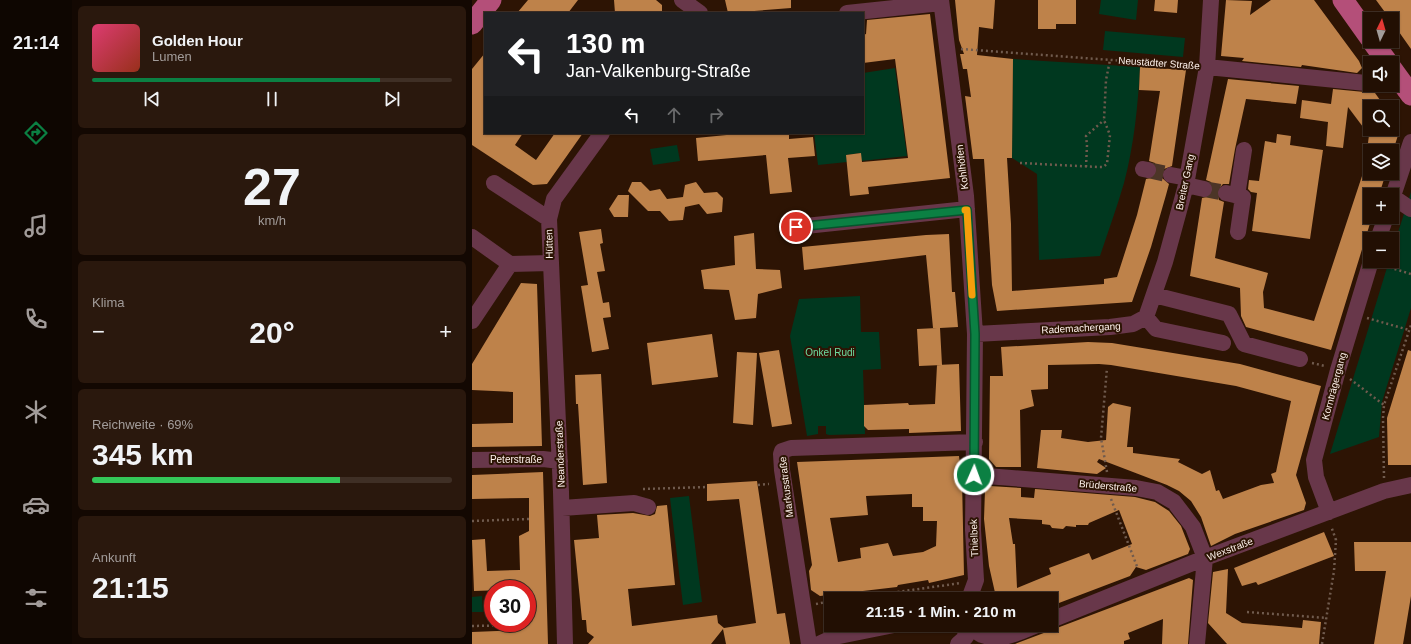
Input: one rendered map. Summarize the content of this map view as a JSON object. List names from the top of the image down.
{
  "streets": {
    "street": [
      "Neustädter Straße",
      "Kohlhöfen",
      "Breiter Gang",
      "Hütten",
      "Rademachergang",
      "Kornträgergang",
      "Neanderstraße",
      "Peterstraße",
      "Brüderstraße",
      "Markusstraße",
      "Thielbek",
      "Wexstraße"
    ]
  },
  "crossings": [
    ["Neustädter Straße", "Kohlhöfen"],
    ["Neustädter Straße", "Breiter Gang"],
    ["Kohlhöfen", "Rademachergang"],
    ["Kohlhöfen", "Brüderstraße"],
    ["Kohlhöfen", "Markusstraße"],
    ["Kohlhöfen", "Thielbek"],
    ["Hütten", "Neanderstraße"],
    ["Kornträgergang", "Wexstraße"],
    ["Neanderstraße", "Peterstraße"],
    ["Brüderstraße", "Thielbek"],
    ["Brüderstraße", "Wexstraße"]
  ],
  "parks": ["Onkel Rudi"],
  "north": "top",
  "page": {
    "tabs": "21:14",
    "map_buttons": ["+", "−"],
    "turn": ["130 m", "Jan-Valkenburg-Straße"],
    "song": ["Golden Hour", "Lumen"],
    "tile": [
      ["27", "km/h"],
      "Klima",
      ["Reichweite · 69%", "345 km"],
      ["Ankunft", "21:15"]
    ],
    "heat": ["−", "20°", "+"],
    "limit": "30",
    "trip": "21:15 · 1 Min. · 210 m"
  }
}
